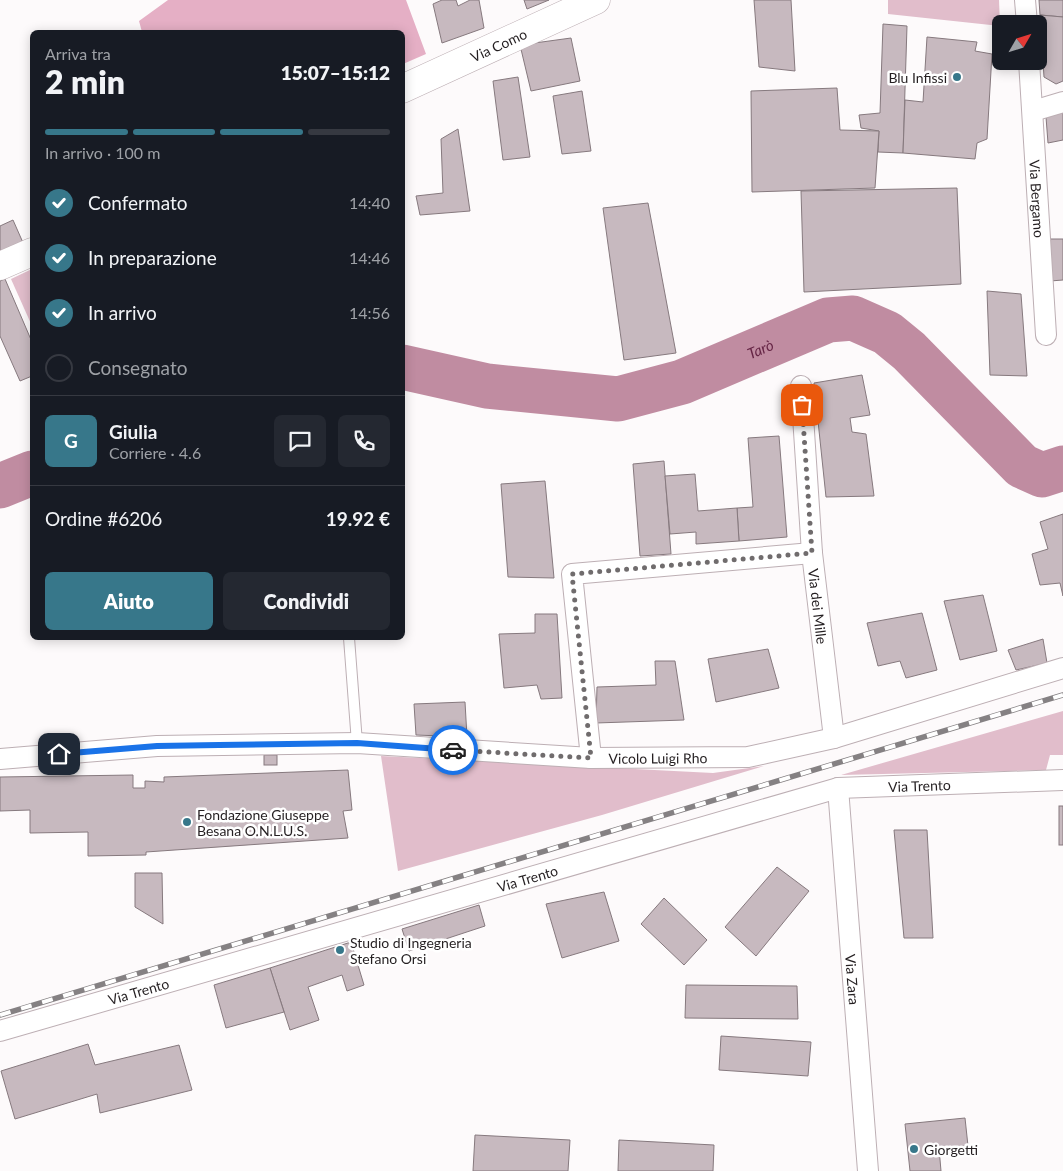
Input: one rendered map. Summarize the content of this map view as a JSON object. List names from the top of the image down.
{
  "streets": {
    "street": [
      "Via Como",
      "Via Bergamo",
      "Via dei Mille",
      "Vicolo Luigi Rho",
      "Via Trento",
      "Via Zara"
    ]
  },
  "crossings": [
    ["Via dei Mille", "Vicolo Luigi Rho"],
    ["Via Trento", "Via Zara"]
  ],
  "water": ["Tarò"],
  "places": [
    "Blu Infissi",
    "Fondazione Giuseppe Besana O.N.L.U.S.",
    "Studio di Ingegneria Stefano Orsi",
    "Giorgetti"
  ],
  "north": "top right",
  "page": {
    "heading": ["2 min", "Arriva tra", "15:07–15:12"],
    "panel": [
      "Giulia",
      "Corriere · 4.6",
      "Ordine #6206",
      "19.92 €"
    ],
    "bar": "In arrivo · 100 m",
    "list": [
      ["Confermato", "14:40"],
      ["In preparazione", "14:46"],
      ["In arrivo", "14:56"],
      "Consegnato"
    ],
    "round": "G",
    "buttons": ["Aiuto", "Condividi"]
  }
}
